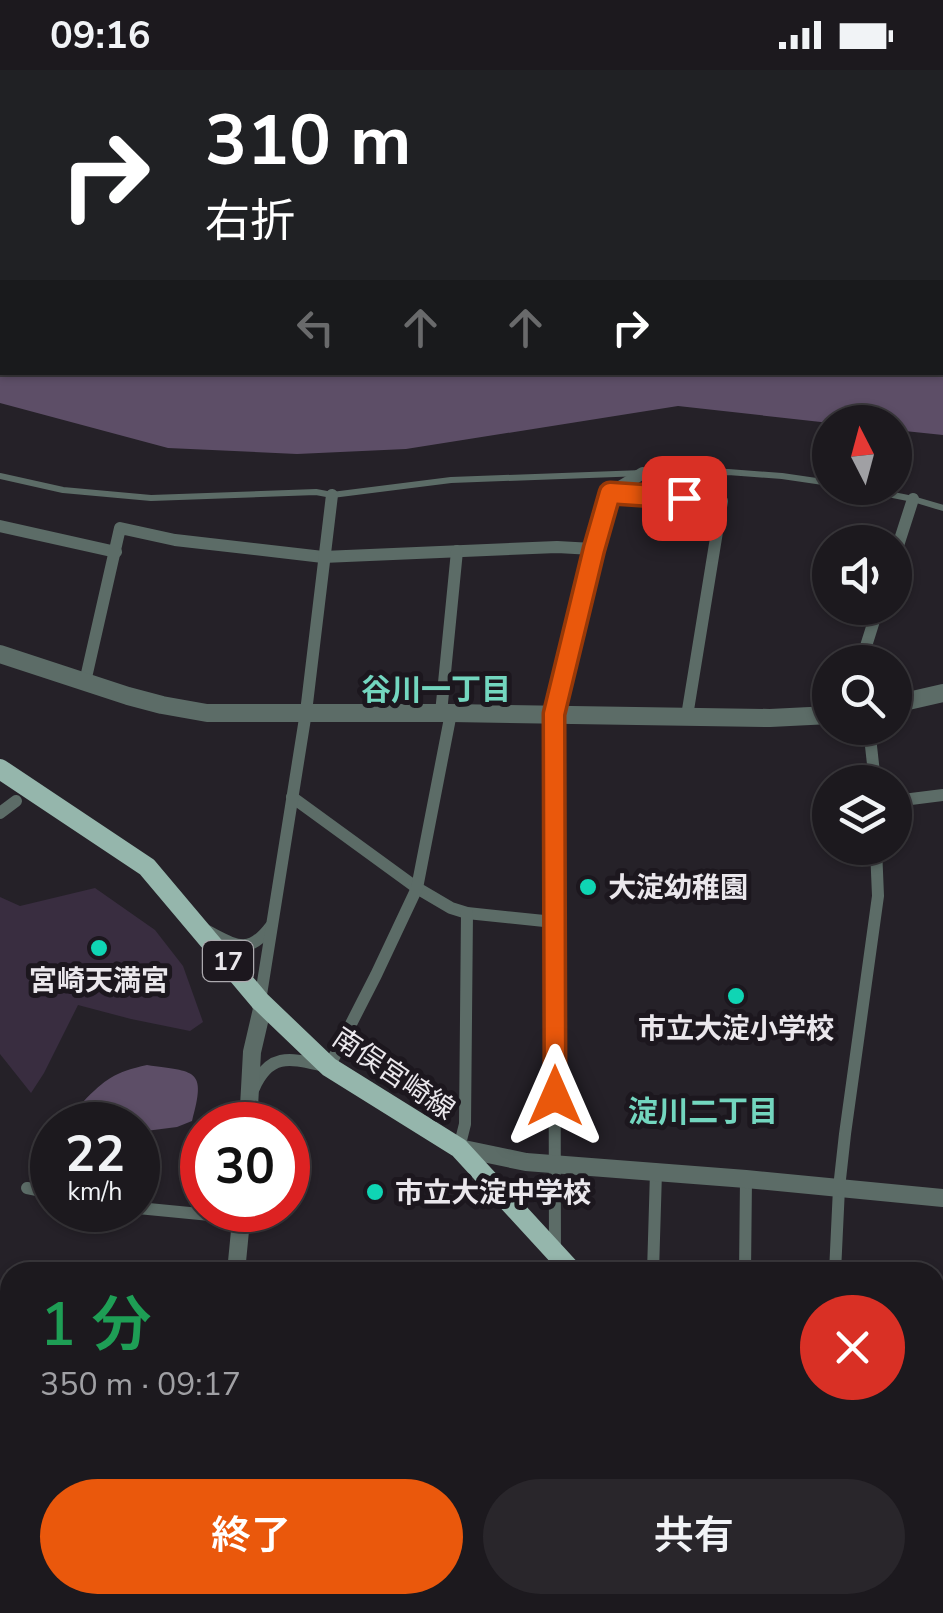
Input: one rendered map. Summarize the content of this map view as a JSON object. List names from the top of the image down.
{
  "streets": {
    "main road": ["17", "南俣宮崎線"]
  },
  "districts": ["谷川一丁目", "淀川二丁目"],
  "places": [
    "大淀幼稚園",
    "宮崎天満宮",
    "市立大淀小学校",
    "市立大淀中学校"
  ],
  "north": "top",
  "page": {
    "status": "09:16",
    "turn": ["310 m", "右折"],
    "speed": "22 km/h",
    "limit": "30",
    "heading": ["1 分", "350 m · 09:17"],
    "buttons": ["終了", "共有"]
  }
}
